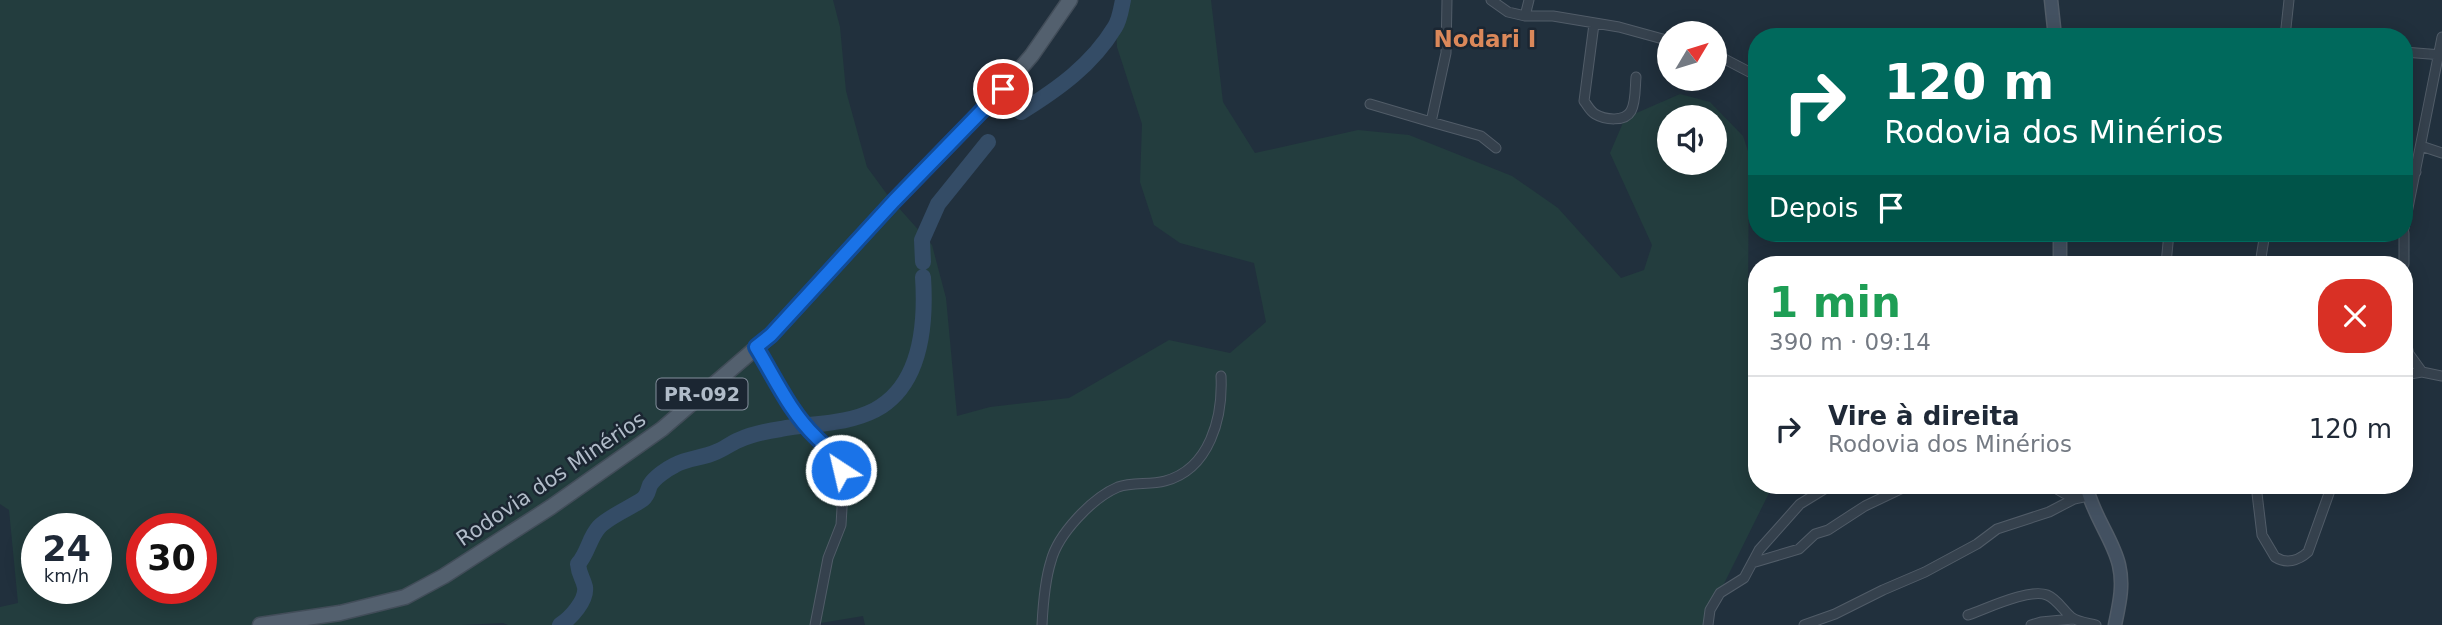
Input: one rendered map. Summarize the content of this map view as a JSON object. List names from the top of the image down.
{
  "streets": {
    "main road": ["PR-092", "Rodovia dos Minérios"]
  },
  "districts": ["Nodari I"],
  "north": "top right",
  "page": {
    "turn": ["120 m", "Rodovia dos Minérios"],
    "then": "Depois",
    "heading": ["1 min", "390 m · 09:14"],
    "list": [
      {
        "name": "Vire à direita",
        "note": "Rodovia dos Minérios",
        "value": "120 m"
      }
    ],
    "speed": "24 km/h",
    "limit": "30"
  }
}
